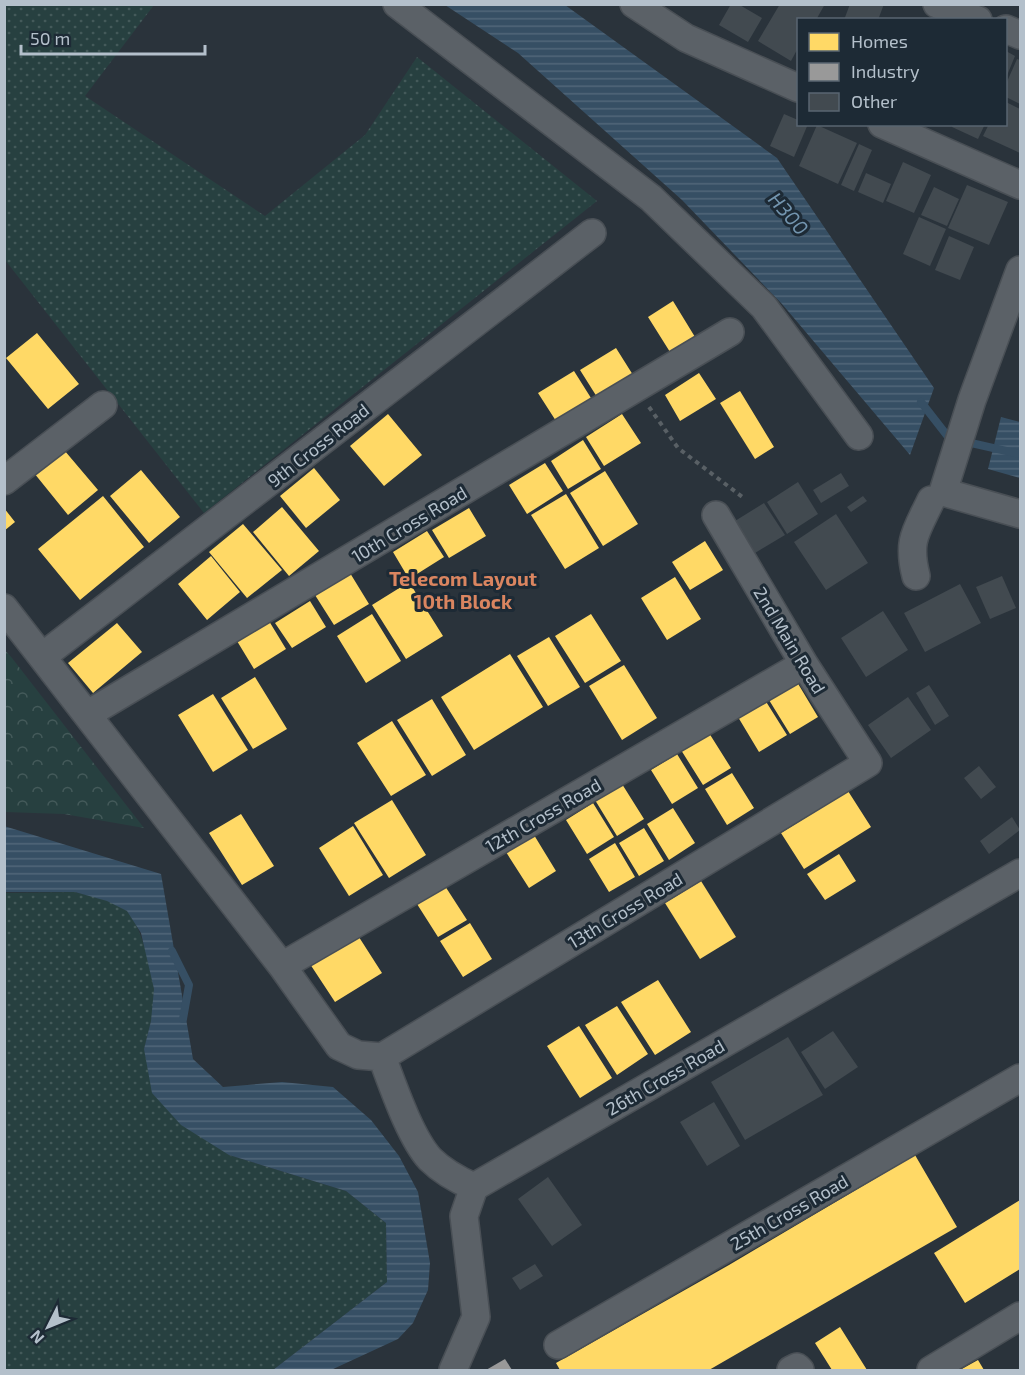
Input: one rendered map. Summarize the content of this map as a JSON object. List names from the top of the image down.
{
  "streets": {
    "street": [
      "9th Cross Road",
      "10th Cross Road",
      "2nd Main Road",
      "12th Cross Road",
      "13th Cross Road",
      "26th Cross Road",
      "25th Cross Road"
    ]
  },
  "crossings": [
    ["2nd Main Road", "12th Cross Road"],
    ["2nd Main Road", "13th Cross Road"]
  ],
  "districts": ["Telecom Layout 10th Block"],
  "water": ["H300"],
  "legend": ["Homes", "Industry", "Other"],
  "scale_bar": "50 m",
  "north": "bottom left"
}
